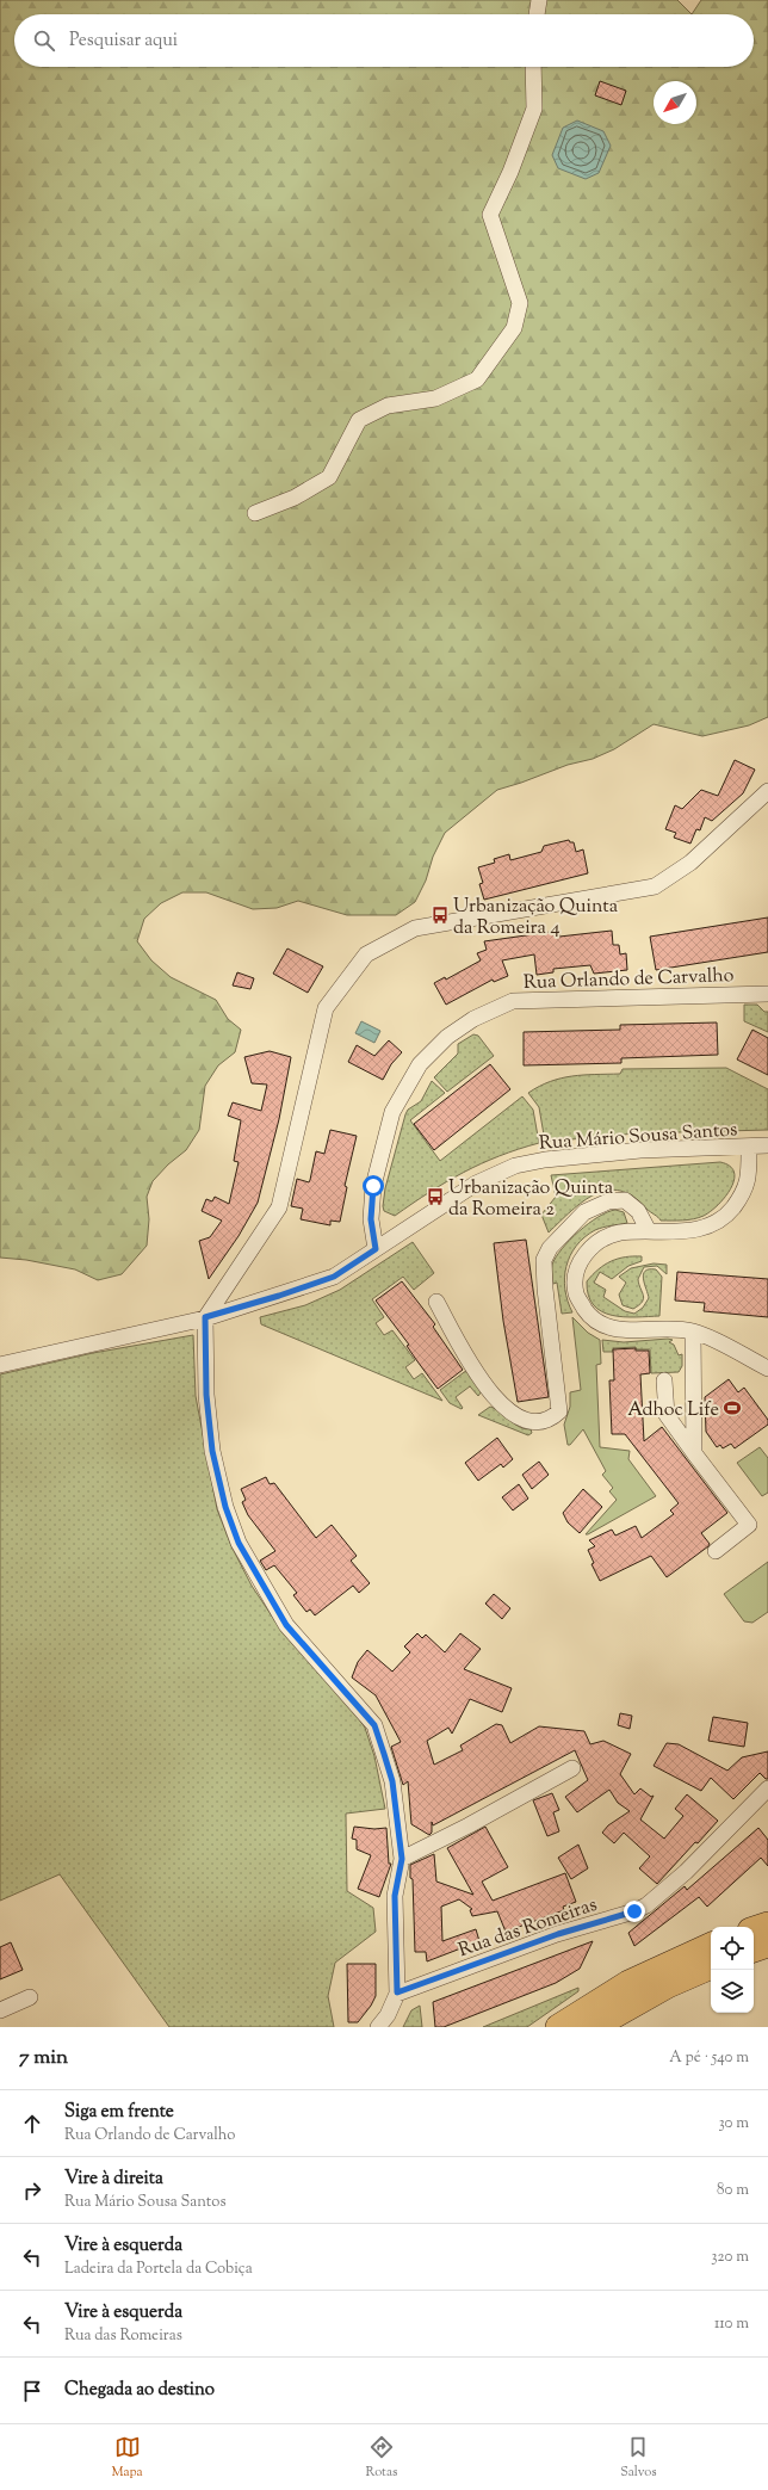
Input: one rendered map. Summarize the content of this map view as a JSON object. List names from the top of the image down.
{
  "streets": {
    "street": ["Rua Orlando de Carvalho", "Rua Mário Sousa Santos", "Rua das Romeiras"]
  },
  "crossings": [
    ["Rua Orlando de Carvalho", "Rua Mário Sousa Santos"]
  ],
  "places": {
    "bus stop": ["Urbanização Quinta da Romeira 4", "Urbanização Quinta da Romeira 2"],
    "sports": ["Adhoc Life"]
  },
  "north": "bottom left",
  "page": {
    "search": "Pesquisar aqui",
    "heading": ["7 min", "A pé · 540 m"],
    "list": [
      ["Siga em frente", "Rua Orlando de Carvalho", "30 m"],
      ["Vire à direita", "Rua Mário Sousa Santos", "80 m"],
      ["Vire à esquerda", "Ladeira da Portela da Cobiça", "320 m"],
      ["Vire à esquerda", "Rua das Romeiras", "110 m"],
      "Chegada ao destino"
    ],
    "nav": ["Mapa", "Rotas", "Salvos"]
  }
}
